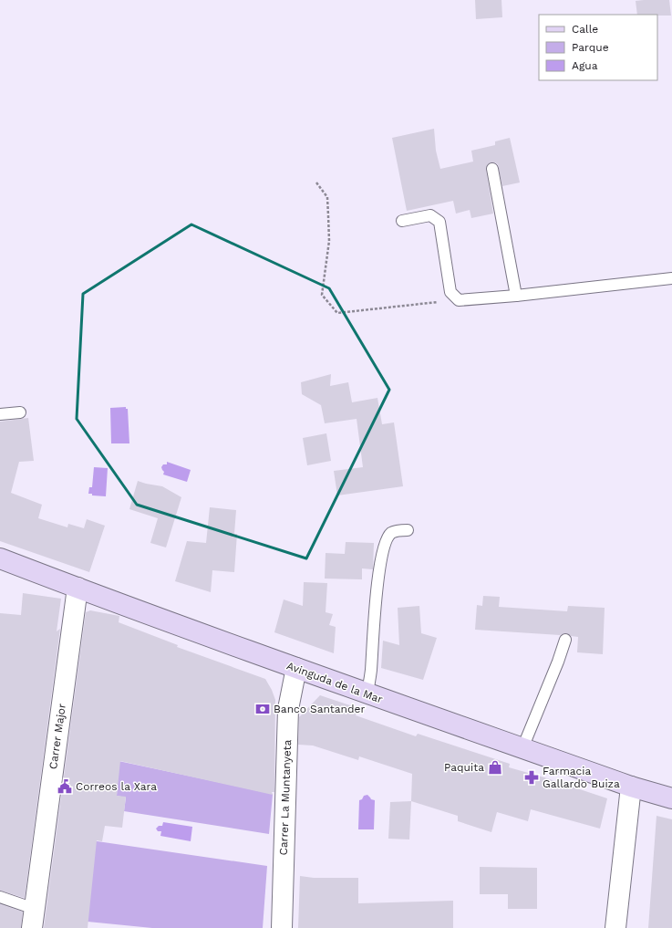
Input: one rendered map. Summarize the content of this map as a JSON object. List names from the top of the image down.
{
  "streets": {
    "main road": ["Avinguda de la Mar"],
    "street": ["Carrer Major", "Carrer La Muntanyeta"]
  },
  "crossings": [
    ["Avinguda de la Mar", "Carrer Major"],
    ["Avinguda de la Mar", "Carrer La Muntanyeta"]
  ],
  "places": {
    "bank": ["Banco Santander"],
    "shop": ["Paquita"],
    "pharmacy": ["Farmacia Gallardo Buiza"],
    "public building": ["Correos la Xara"]
  },
  "legend": ["Calle", "Parque", "Agua"]
}
